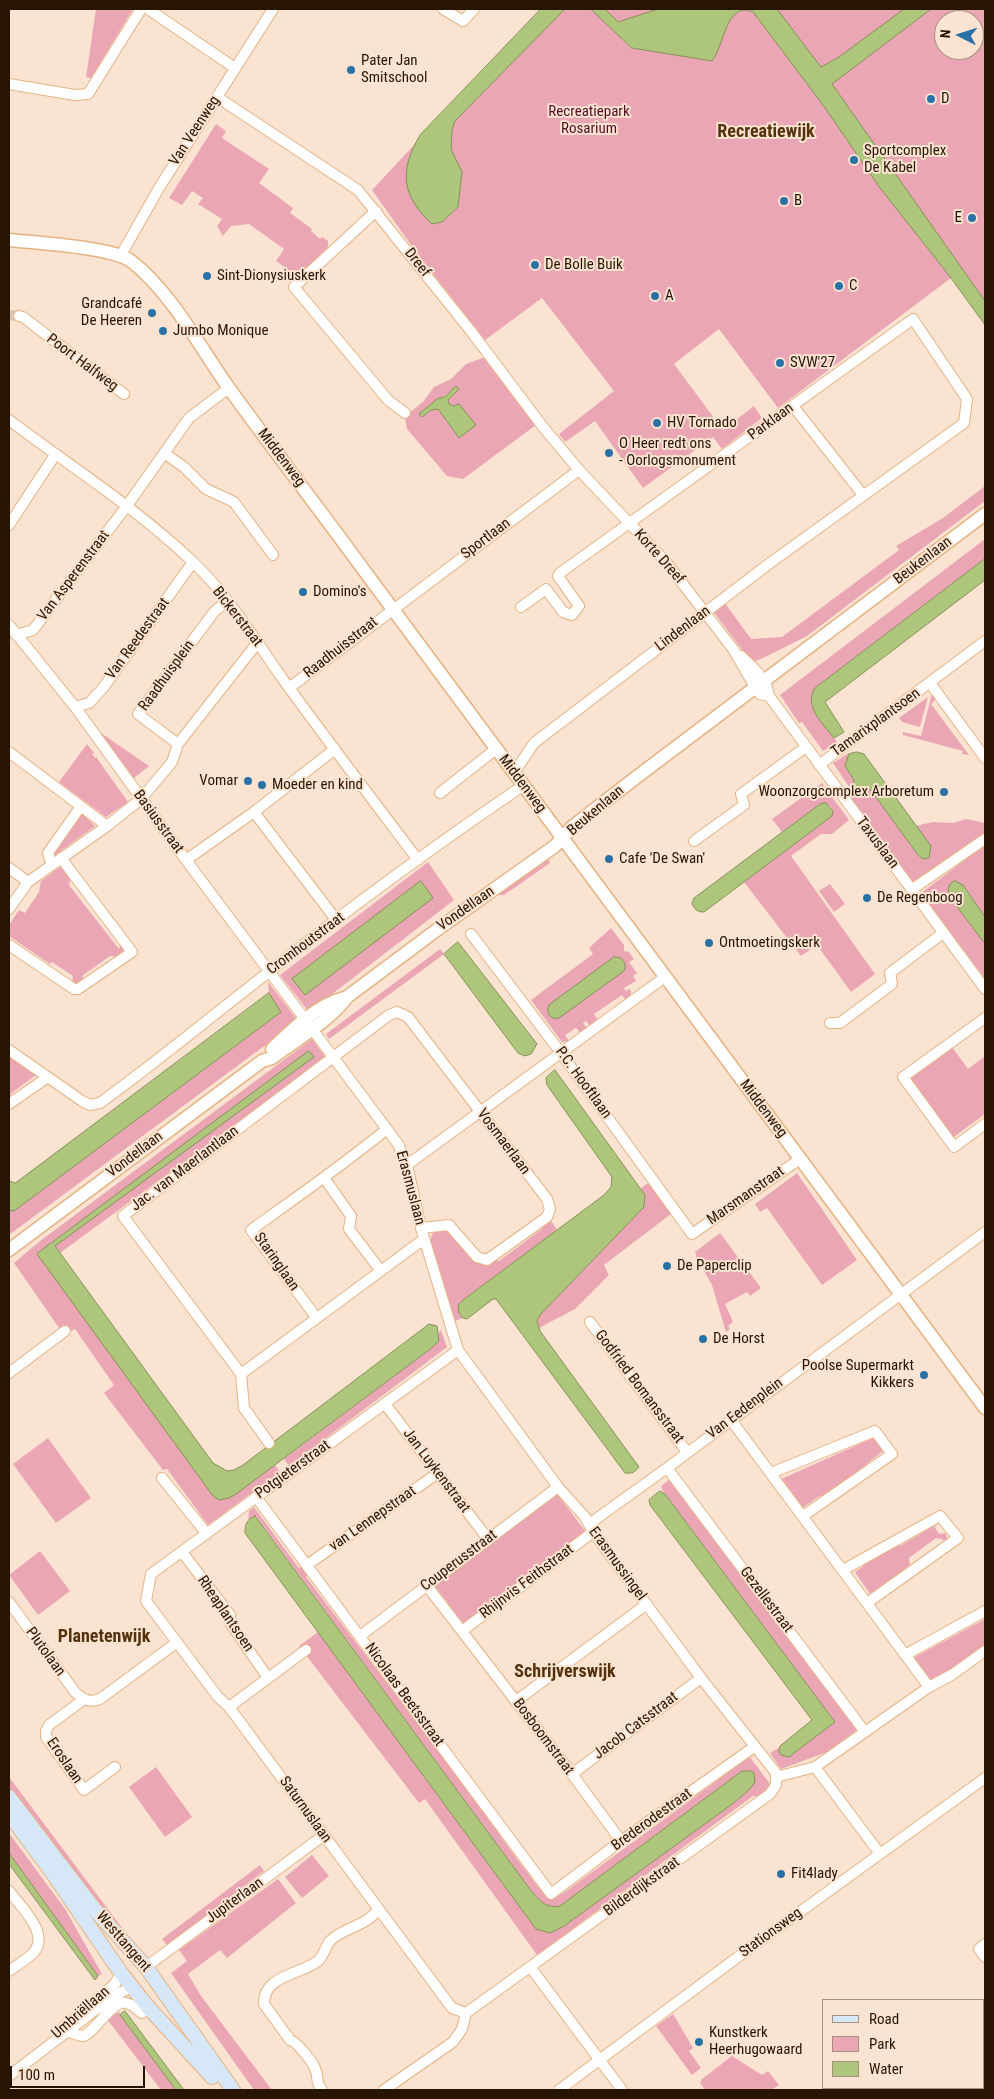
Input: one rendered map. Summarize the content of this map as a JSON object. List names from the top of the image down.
{
  "streets": {
    "main road": ["Westtangent"],
    "street": [
      "Van Veenweg",
      "Dreef",
      "Poort Halfweg",
      "Parklaan",
      "Middenweg",
      "Sportlaan",
      "Korte Dreef",
      "Beukenlaan",
      "Van Asperenstraat",
      "Bickerstraat",
      "Lindenlaan",
      "Van Reedestraat",
      "Raadhuisstraat",
      "Raadhuisplein",
      "Tamarixplantsoen",
      "Basiusstraat",
      "Taxuslaan",
      "Vondellaan",
      "Cromhoutstraat",
      "P.C. Hooftlaan",
      "Vosmaerlaan",
      "Jac. van Maerlantlaan",
      "Erasmuslaan",
      "Marsmanstraat",
      "Staringlaan",
      "Godfried Bomansstraat",
      "Van Eedenplein",
      "Potgieterstraat",
      "Jan Luykenstraat",
      "van Lennepstraat",
      "Couperusstraat",
      "Erasmussingel",
      "Rhijnvis Feithstraat",
      "Gezellestraat",
      "Rheaplantsoen",
      "Plutolaan",
      "Nicolaas Beetsstraat",
      "Jacob Catsstraat",
      "Bosboomstraat",
      "Eroslaan",
      "Saturnuslaan",
      "Brederodestraat",
      "Bilderdijkstraat",
      "Jupiterlaan",
      "Stationsweg",
      "Umbriëllaan"
    ]
  },
  "crossings": [
    ["Van Veenweg", "Dreef"],
    ["Van Veenweg", "Middenweg"],
    ["Dreef", "Sportlaan"],
    ["Dreef", "Korte Dreef"],
    ["Parklaan", "Korte Dreef"],
    ["Parklaan", "Lindenlaan"],
    ["Middenweg", "Sportlaan"],
    ["Middenweg", "Beukenlaan"],
    ["Middenweg", "Van Asperenstraat"],
    ["Middenweg", "Lindenlaan"],
    ["Middenweg", "Raadhuisstraat"],
    ["Middenweg", "Vondellaan"],
    ["Middenweg", "Cromhoutstraat"],
    ["Middenweg", "Marsmanstraat"],
    ["Middenweg", "Van Eedenplein"],
    ["Sportlaan", "Korte Dreef"],
    ["Sportlaan", "Raadhuisstraat"],
    ["Korte Dreef", "Beukenlaan"],
    ["Korte Dreef", "Lindenlaan"],
    ["Korte Dreef", "Taxuslaan"],
    ["Beukenlaan", "Taxuslaan"],
    ["Beukenlaan", "Vondellaan"],
    ["Van Asperenstraat", "Bickerstraat"],
    ["Van Asperenstraat", "Basiusstraat"],
    ["Bickerstraat", "Van Reedestraat"],
    ["Bickerstraat", "Raadhuisstraat"],
    ["Bickerstraat", "Raadhuisplein"],
    ["Bickerstraat", "Cromhoutstraat"],
    ["Van Reedestraat", "Basiusstraat"],
    ["Tamarixplantsoen", "Taxuslaan"],
    ["Basiusstraat", "Vondellaan"],
    ["Basiusstraat", "Cromhoutstraat"],
    ["Basiusstraat", "Erasmuslaan"],
    ["Vondellaan", "Erasmuslaan"],
    ["P.C. Hooftlaan", "Marsmanstraat"],
    ["Vosmaerlaan", "Jac. van Maerlantlaan"],
    ["Vosmaerlaan", "Erasmuslaan"],
    ["Jac. van Maerlantlaan", "Erasmuslaan"],
    ["Erasmuslaan", "Staringlaan"],
    ["Erasmuslaan", "Potgieterstraat"],
    ["Erasmuslaan", "Erasmussingel"],
    ["Godfried Bomansstraat", "Van Eedenplein"],
    ["Van Eedenplein", "Erasmussingel"],
    ["Van Eedenplein", "Rhijnvis Feithstraat"],
    ["Van Eedenplein", "Gezellestraat"],
    ["Potgieterstraat", "Jan Luykenstraat"],
    ["Potgieterstraat", "Erasmussingel"],
    ["Potgieterstraat", "Rheaplantsoen"],
    ["Potgieterstraat", "Nicolaas Beetsstraat"],
    ["Potgieterstraat", "Saturnuslaan"],
    ["Jan Luykenstraat", "van Lennepstraat"],
    ["Jan Luykenstraat", "Couperusstraat"],
    ["van Lennepstraat", "Nicolaas Beetsstraat"],
    ["Couperusstraat", "Erasmussingel"],
    ["Couperusstraat", "Nicolaas Beetsstraat"],
    ["Couperusstraat", "Bosboomstraat"],
    ["Erasmussingel", "Rhijnvis Feithstraat"],
    ["Erasmussingel", "Jacob Catsstraat"],
    ["Erasmussingel", "Brederodestraat"],
    ["Erasmussingel", "Bilderdijkstraat"],
    ["Rhijnvis Feithstraat", "Bosboomstraat"],
    ["Plutolaan", "Eroslaan"],
    ["Nicolaas Beetsstraat", "Brederodestraat"],
    ["Jacob Catsstraat", "Bosboomstraat"],
    ["Bosboomstraat", "Brederodestraat"],
    ["Saturnuslaan", "Bilderdijkstraat"],
    ["Saturnuslaan", "Jupiterlaan"],
    ["Jupiterlaan", "Westtangent"],
    ["Westtangent", "Umbriëllaan"]
  ],
  "districts": ["Recreatiewijk", "Planetenwijk", "Schrijverswijk"],
  "parks": ["Recreatiepark Rosarium"],
  "places": [
    "Pater Jan Smitschool",
    "D",
    "Sportcomplex De Kabel",
    "B",
    "E",
    "De Bolle Buik",
    "Sint-Dionysiuskerk",
    "C",
    "A",
    "Grandcafé De Heeren",
    "Jumbo Monique",
    "SVW'27",
    "HV Tornado",
    "O Heer redt ons - Oorlogsmonument",
    "Domino's",
    "Vomar",
    "Moeder en kind",
    "Woonzorgcomplex Arboretum",
    "Cafe 'De Swan'",
    "De Regenboog",
    "Ontmoetingskerk",
    "De Paperclip",
    "De Horst",
    "Poolse Supermarkt Kikkers",
    "Fit4lady",
    "Kunstkerk Heerhugowaard"
  ],
  "legend": ["Road", "Park", "Water"],
  "scale_bar": "100 m",
  "north": "left"
}
